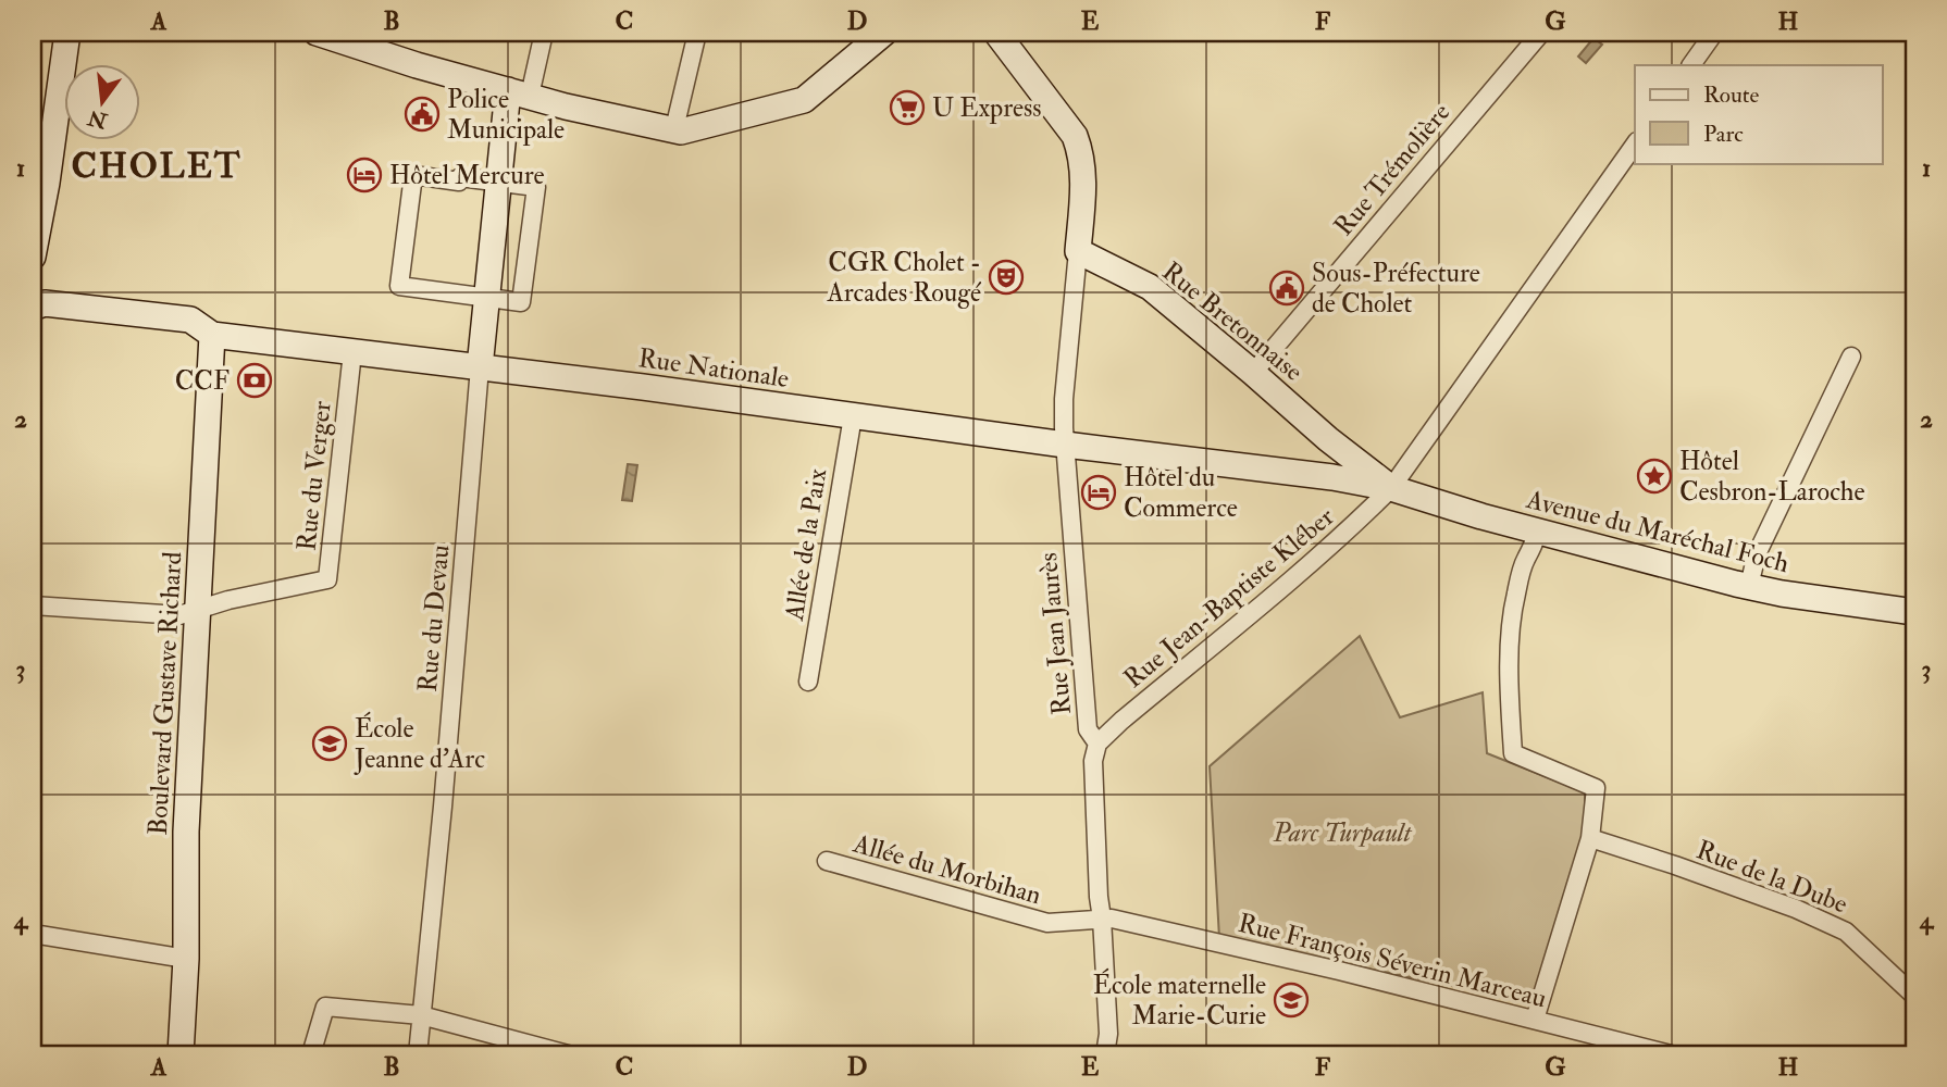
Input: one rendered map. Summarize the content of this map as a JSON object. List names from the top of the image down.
{
  "streets": {
    "street": [
      "Rue Trémolière",
      "Rue Bretonnaise",
      "Rue Nationale",
      "Rue du Verger",
      "Avenue du Maréchal Foch",
      "Allée de la Paix",
      "Rue Jean-Baptiste Kléber",
      "Rue du Devau",
      "Rue Jean Jaurès",
      "Boulevard Gustave Richard",
      "Allée du Morbihan",
      "Rue de la Dube",
      "Rue François Séverin Marceau"
    ]
  },
  "crossings": [
    ["Rue Trémolière", "Rue Bretonnaise"],
    ["Rue Bretonnaise", "Rue Nationale"],
    ["Rue Bretonnaise", "Avenue du Maréchal Foch"],
    ["Rue Bretonnaise", "Rue Jean-Baptiste Kléber"],
    ["Rue Bretonnaise", "Rue Jean Jaurès"],
    ["Rue Nationale", "Rue du Verger"],
    ["Rue Nationale", "Avenue du Maréchal Foch"],
    ["Rue Nationale", "Allée de la Paix"],
    ["Rue Nationale", "Rue Jean-Baptiste Kléber"],
    ["Rue Nationale", "Rue du Devau"],
    ["Rue Nationale", "Rue Jean Jaurès"],
    ["Rue Nationale", "Boulevard Gustave Richard"],
    ["Rue du Verger", "Boulevard Gustave Richard"],
    ["Avenue du Maréchal Foch", "Rue Jean-Baptiste Kléber"],
    ["Rue Jean-Baptiste Kléber", "Rue Jean Jaurès"],
    ["Rue Jean Jaurès", "Allée du Morbihan"],
    ["Rue Jean Jaurès", "Rue François Séverin Marceau"],
    ["Allée du Morbihan", "Rue François Séverin Marceau"]
  ],
  "districts": ["CHOLET"],
  "parks": ["Parc Turpault"],
  "places": {
    "supermarket": ["U Express"],
    "public building": ["Police Municipale", "Sous-Préfecture de Cholet"],
    "hotel": ["Hôtel Mercure", "Hôtel du Commerce"],
    "theatre": ["CGR Cholet - Arcades Rougé"],
    "bank": ["CCF"],
    "place": ["Hôtel Cesbron-Laroche"],
    "school or university": ["École Jeanne d’Arc", "École maternelle Marie-Curie"]
  },
  "legend": ["Route", "Parc"],
  "north": "bottom",
  "grid": {
    "columns": [
      "A",
      "B",
      "C",
      "D",
      "E",
      "F",
      "G",
      "H"
    ],
    "rows": [
      "1",
      "2",
      "3",
      "4"
    ]
  }
}
